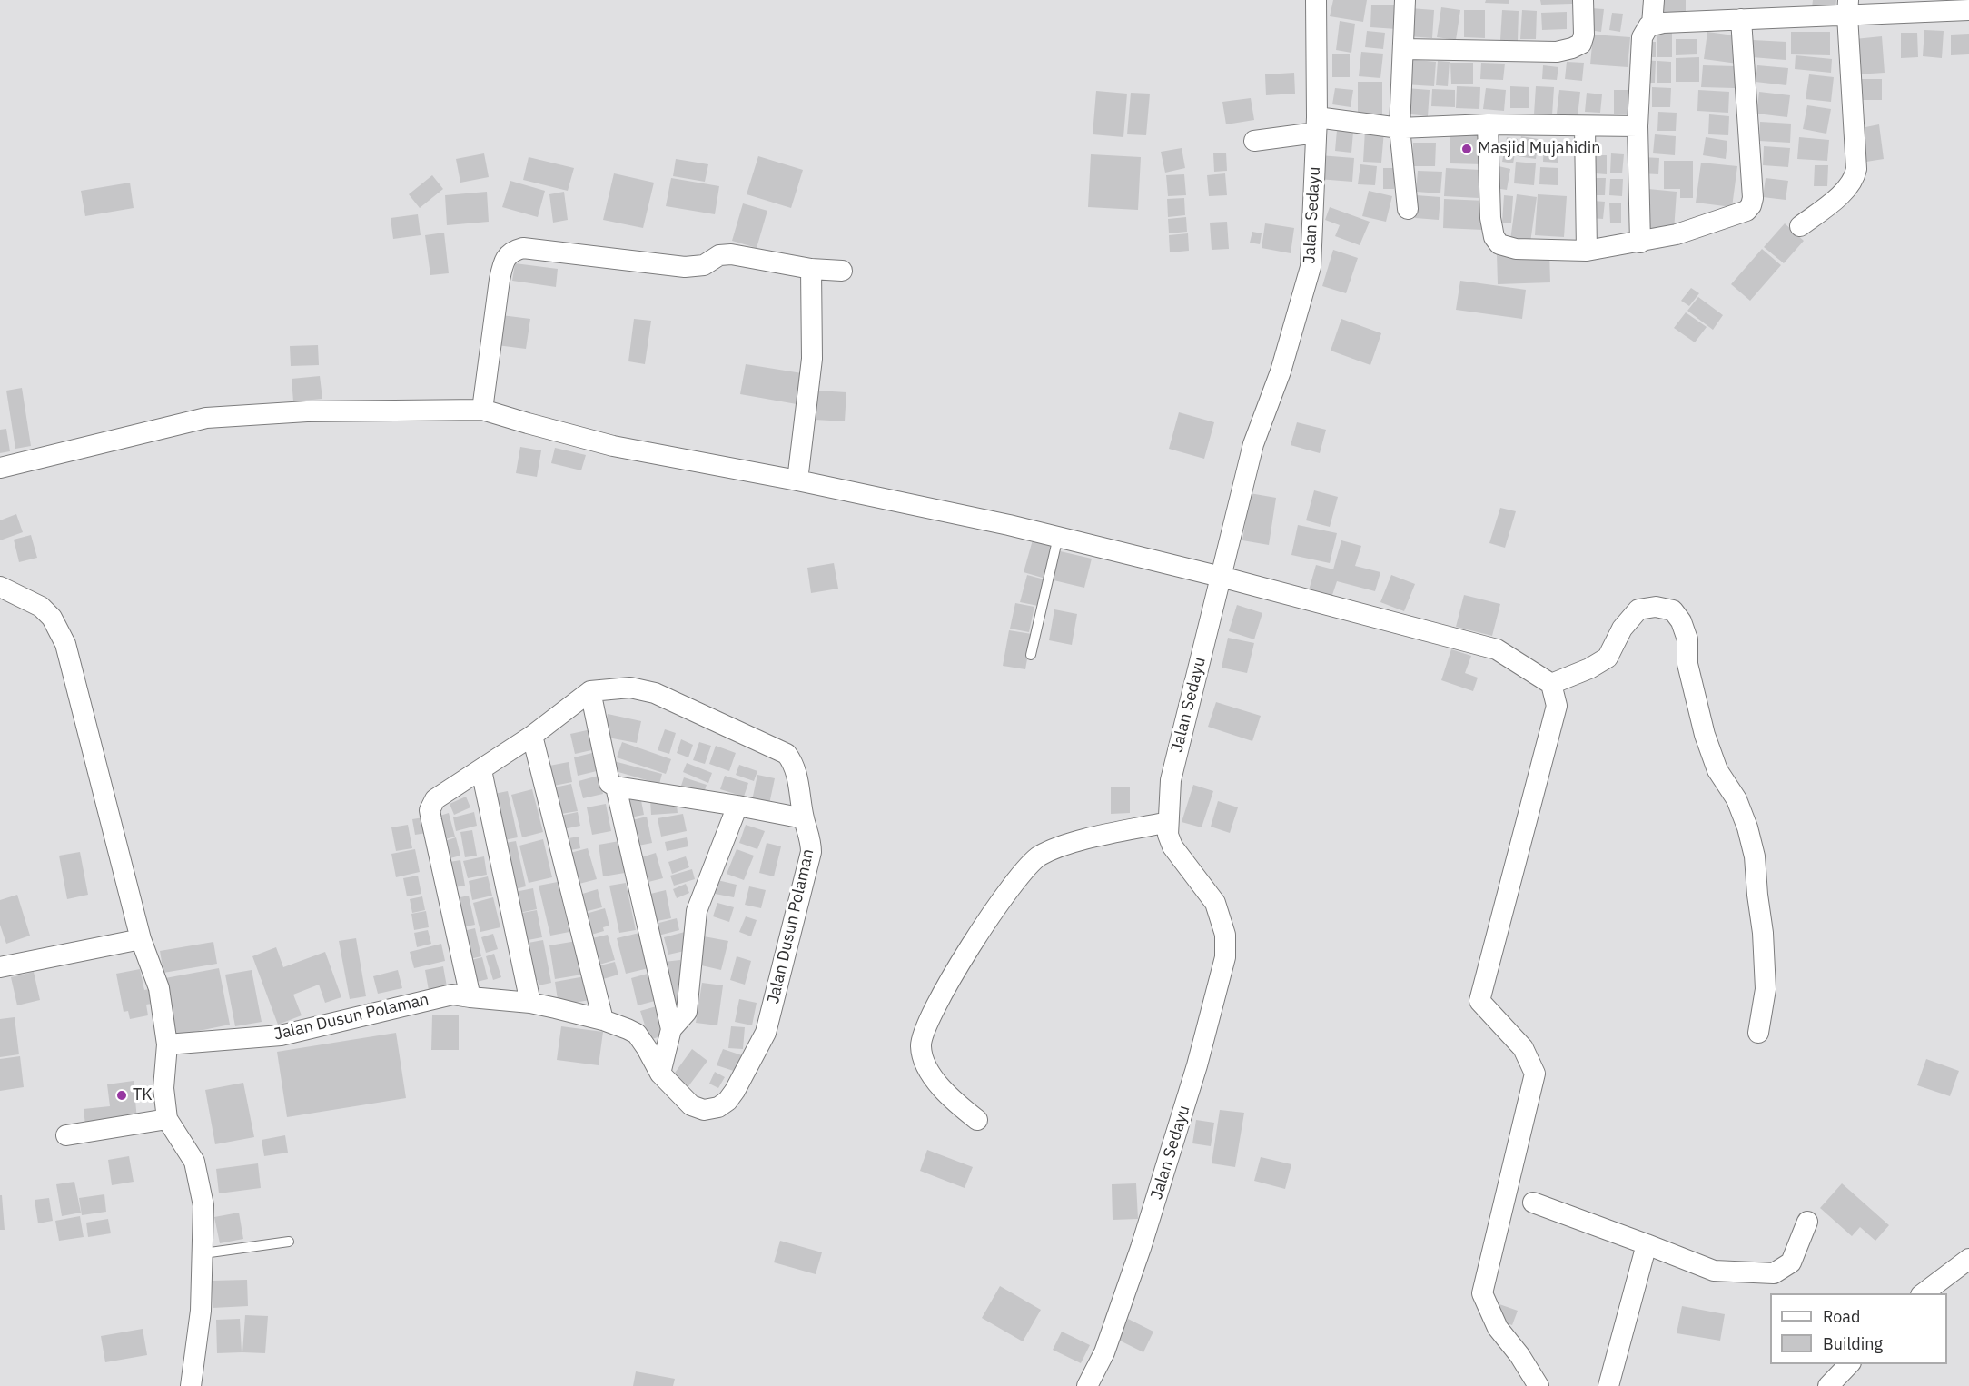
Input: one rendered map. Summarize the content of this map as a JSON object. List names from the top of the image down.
{
  "streets": {
    "street": ["Jalan Sedayu", "Jalan Dusun Polaman"]
  },
  "places": ["Masjid Mujahidin", "TK"],
  "legend": ["Road", "Building"]
}
